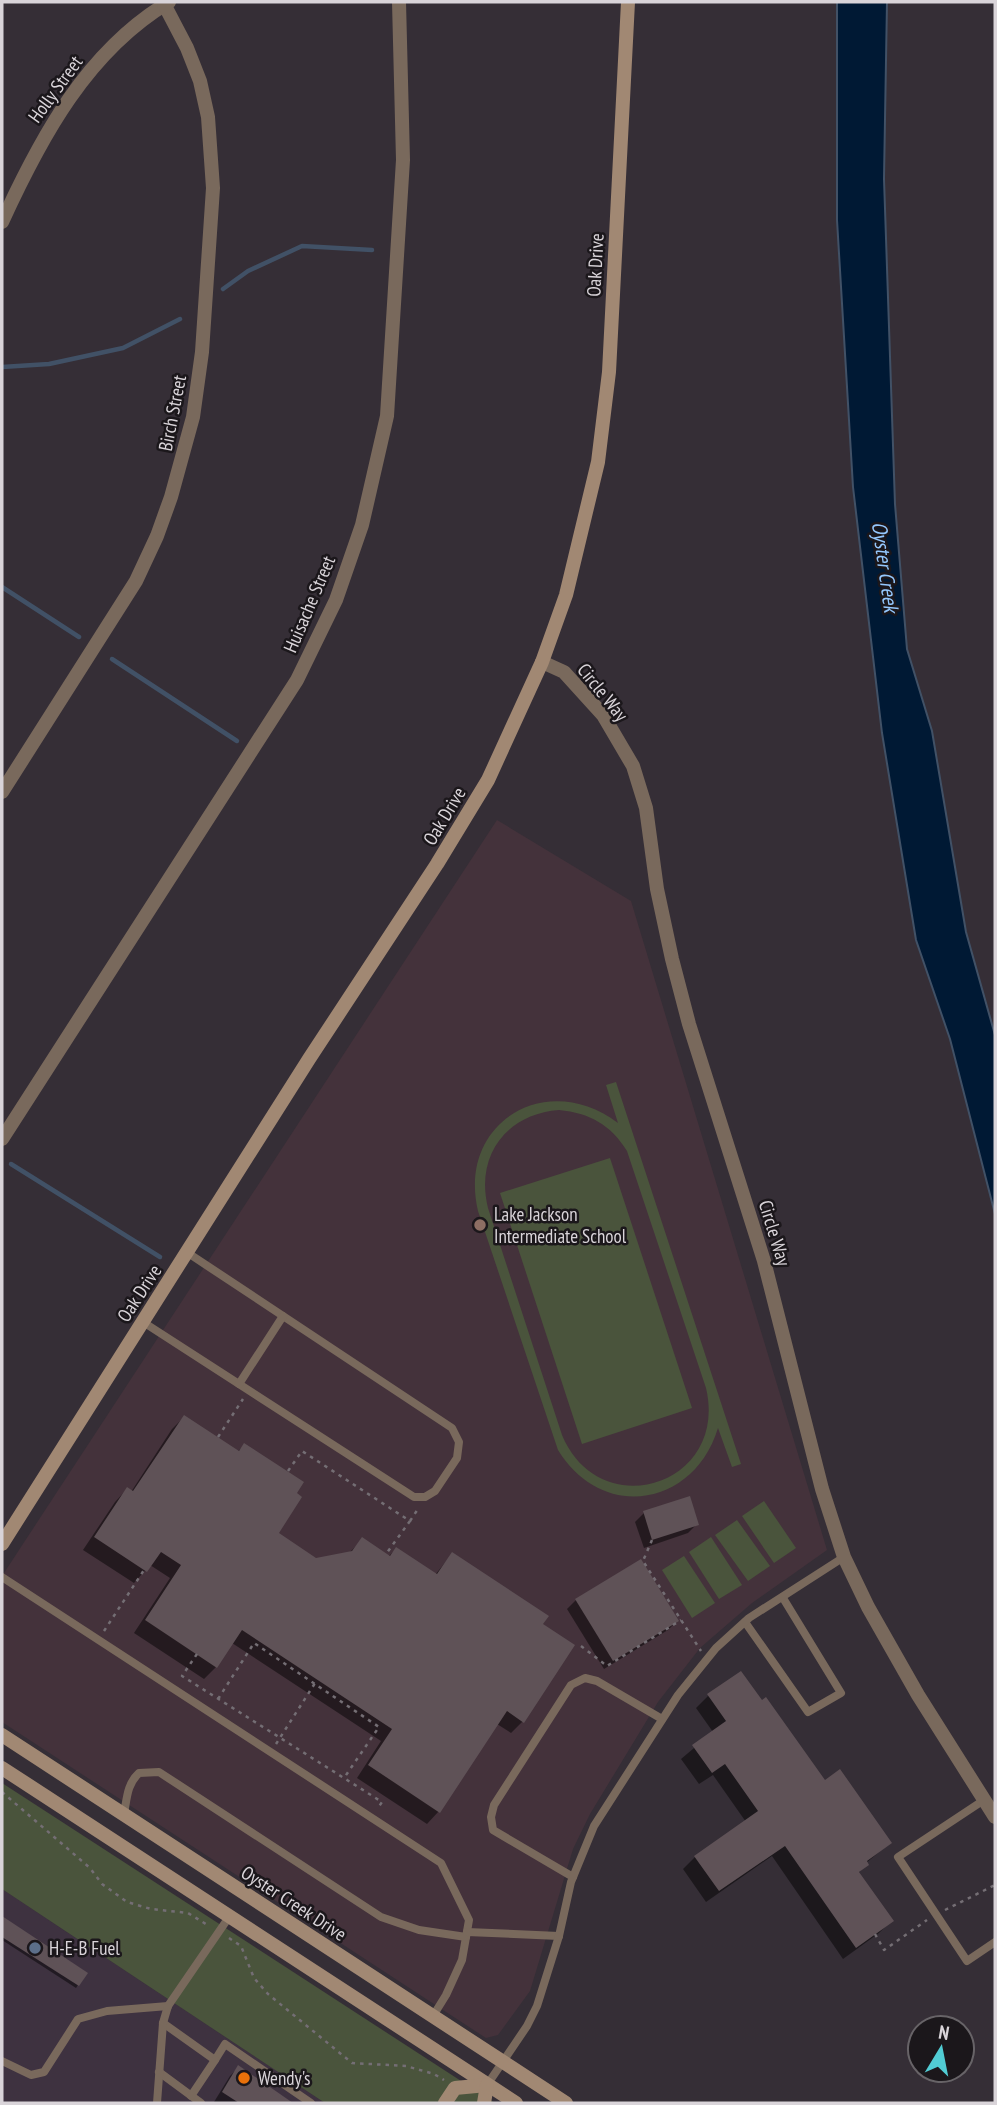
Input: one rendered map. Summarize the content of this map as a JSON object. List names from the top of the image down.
{
  "streets": {
    "street": [
      "Holly Street",
      "Oak Drive",
      "Birch Street",
      "Huisache Street",
      "Circle Way",
      "Oyster Creek Drive"
    ]
  },
  "crossings": [
    ["Holly Street", "Birch Street"],
    ["Oak Drive", "Circle Way"]
  ],
  "water": ["Oyster Creek"],
  "places": ["Lake Jackson Intermediate School", "H-E-B Fuel", "Wendy's"],
  "north": "top"
}
